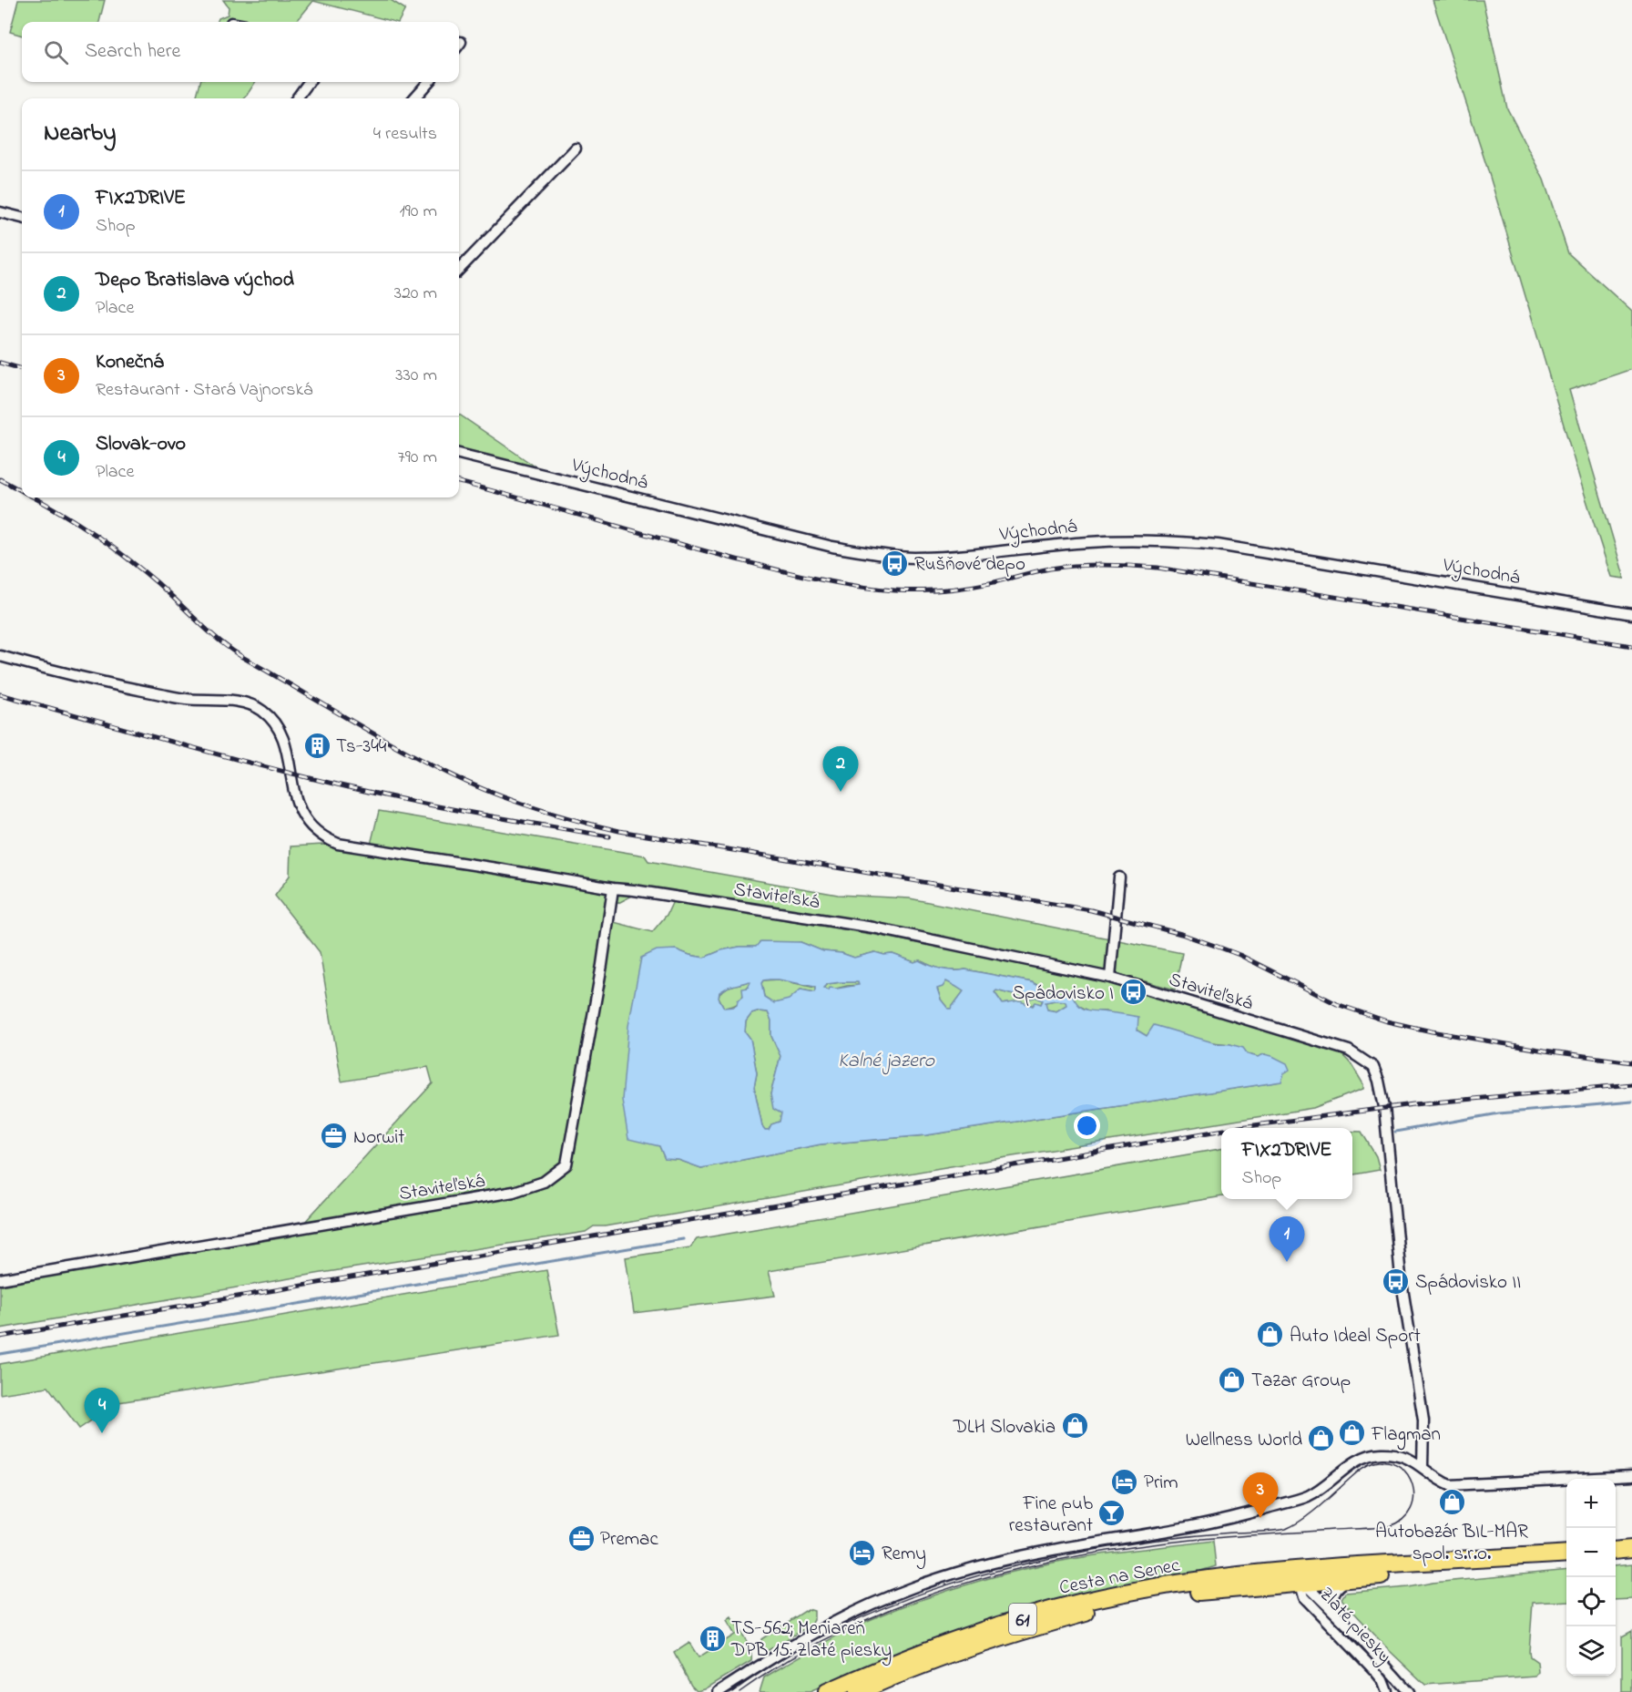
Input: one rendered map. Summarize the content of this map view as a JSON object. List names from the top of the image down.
{
  "streets": {
    "main road": ["Cesta na Senec", "61"],
    "street": ["Východná", "Staviteľská", "Zlaté piesky"]
  },
  "crossings": [
    ["Cesta na Senec", "Zlaté piesky"]
  ],
  "water": ["Kalné jazero"],
  "places": {
    "bus stop": ["Rušňové depo", "Spádovisko I", "Spádovisko II"],
    "building": ["Ts-344", "TS-562; Meniareň DPB 15: Zlaté piesky"],
    "office": ["Norwit", "Premac"],
    "shop": [
      "Auto Ideal Sport",
      "Tazar Group",
      "DLH Slovakia",
      "Flagman",
      "Wellness World",
      "Autobazár BIL-MAR spol. s.r.o."
    ],
    "hotel": ["Prim", "Remy"],
    "bar": ["Fine pub restaurant"]
  },
  "page": {
    "search": "Search here",
    "heading": ["Nearby", "4 results"],
    "list": [
      {
        "mark": "1",
        "name": "FIX2DRIVE",
        "note": "Shop",
        "value": "190 m"
      },
      {
        "mark": "2",
        "name": "Depo Bratislava východ",
        "note": "Place",
        "value": "320 m"
      },
      {
        "mark": "3",
        "name": "Konečná",
        "note": "Restaurant · Stará Vajnorská",
        "value": "330 m"
      },
      {
        "mark": "4",
        "name": "Slovak-ovo",
        "note": "Place",
        "value": "790 m"
      }
    ],
    "pins": [
      "2",
      "1",
      "4",
      "3"
    ],
    "popup": ["FIX2DRIVE", "Shop"],
    "map_buttons": ["+", "−"]
  }
}
